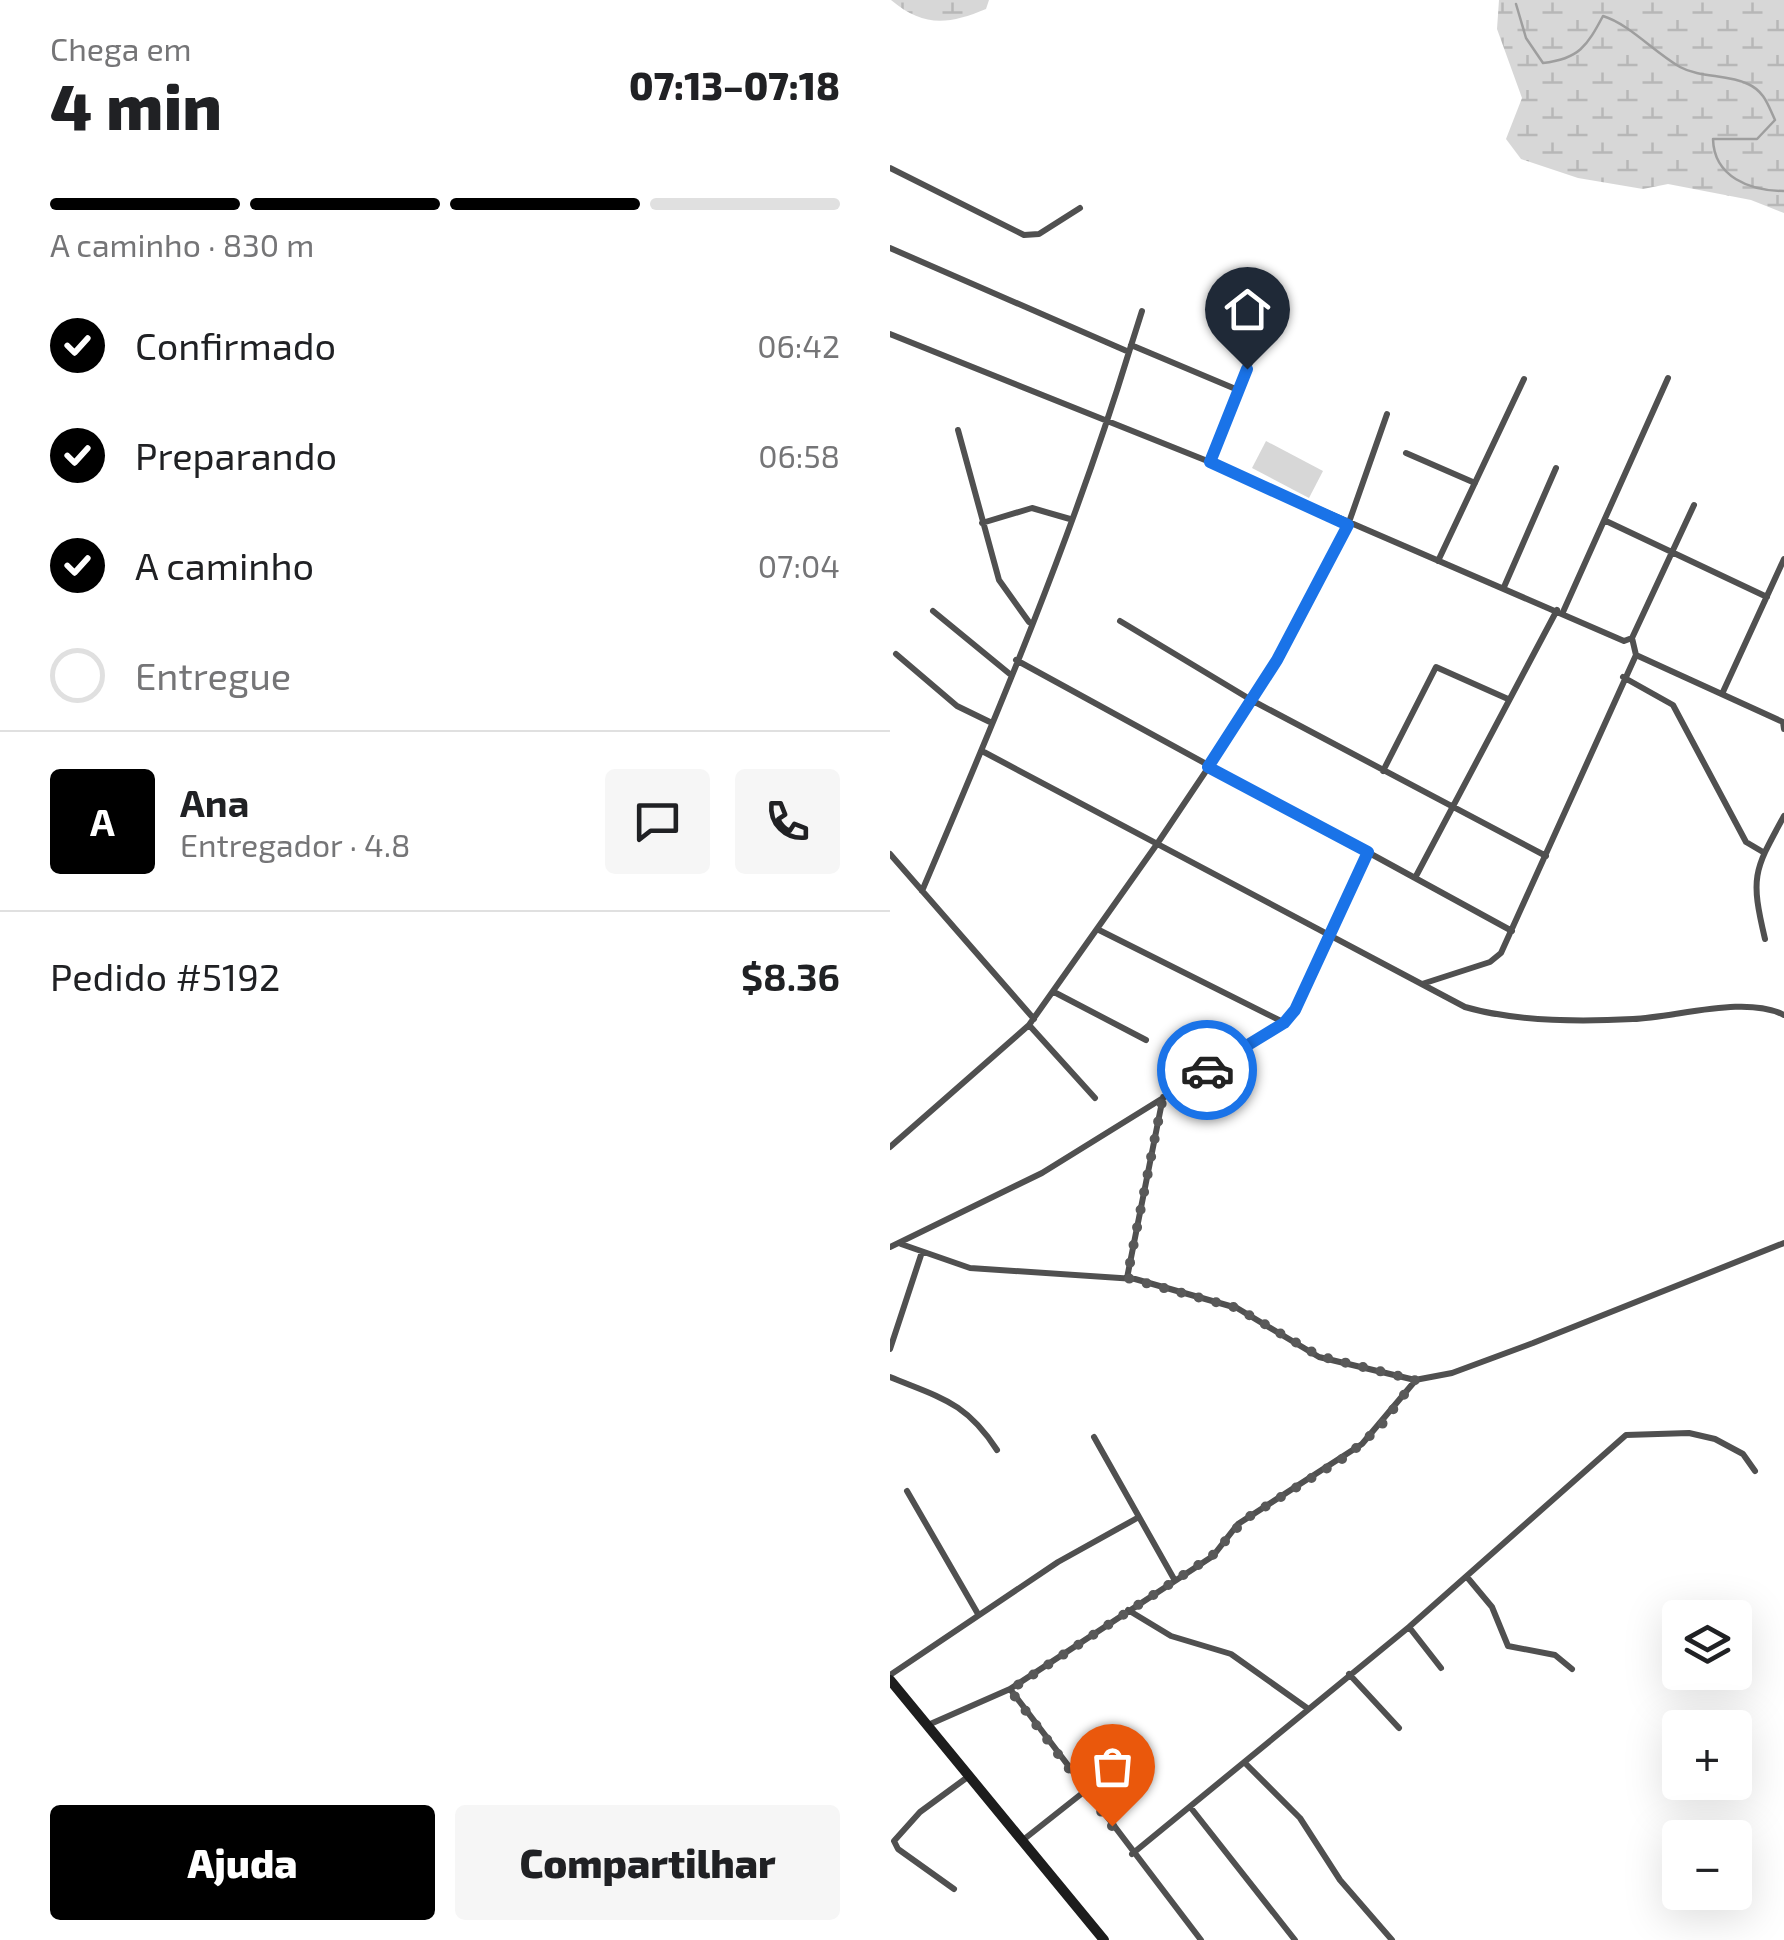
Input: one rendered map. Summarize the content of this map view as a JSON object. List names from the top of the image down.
{
  "page": {
    "heading": ["4 min", "Chega em", "07:13–07:18"],
    "panel": [
      "Ana",
      "Entregador · 4.8",
      "Pedido #5192",
      "$8.36"
    ],
    "bar": "A caminho · 830 m",
    "list": [
      ["Confirmado", "06:42"],
      ["Preparando", "06:58"],
      ["A caminho", "07:04"],
      "Entregue"
    ],
    "round": "A",
    "map_buttons": ["+", "−"],
    "buttons": ["Ajuda", "Compartilhar"]
  }
}
